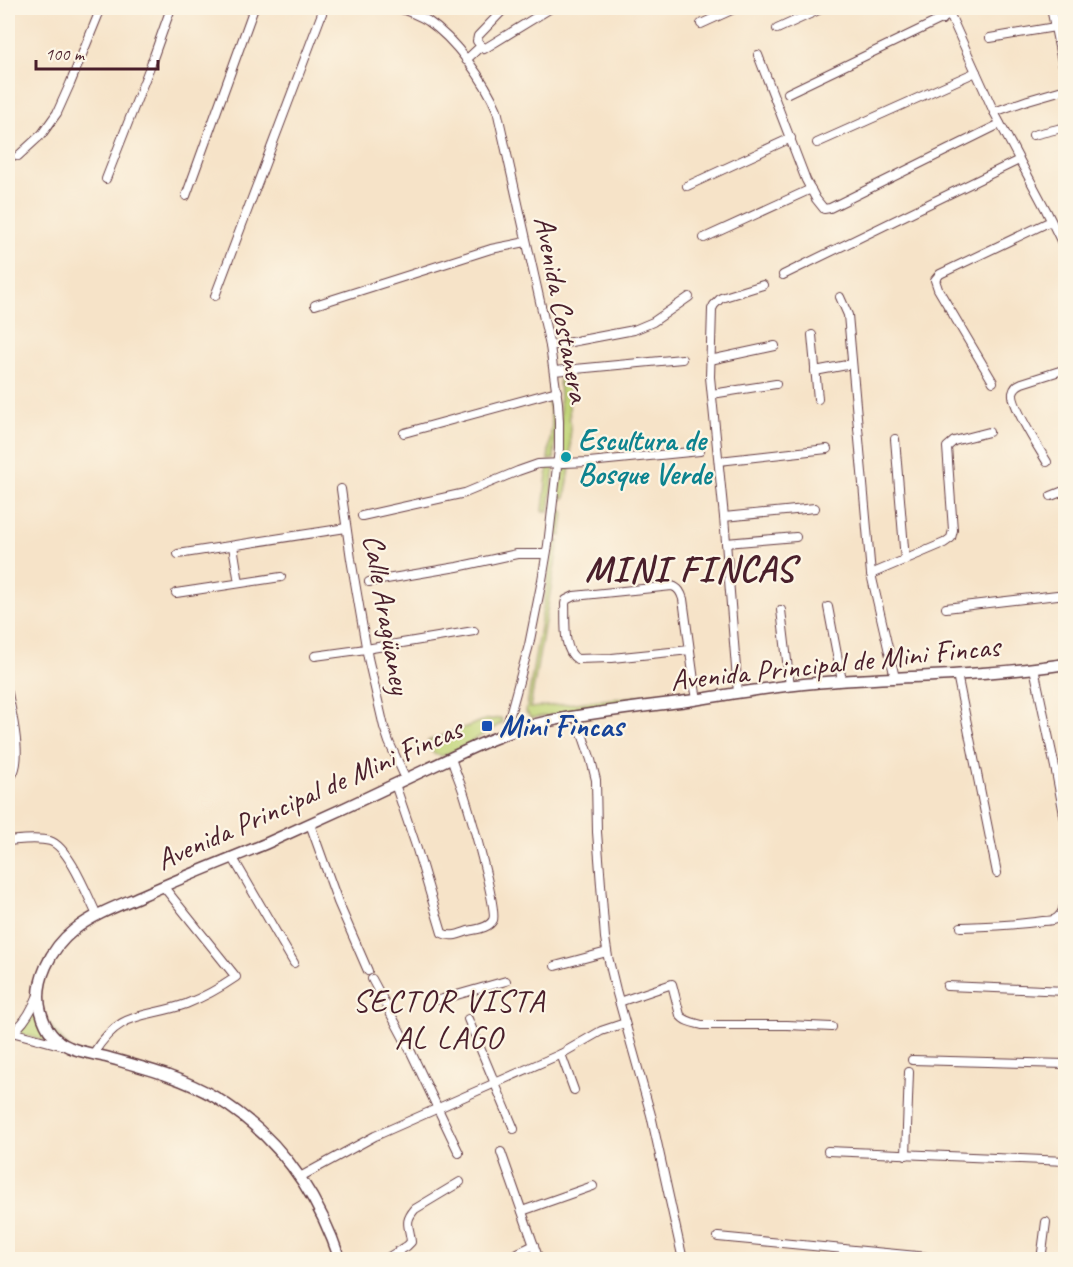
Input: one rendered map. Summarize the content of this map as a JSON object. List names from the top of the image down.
{
  "streets": {
    "street": ["Avenida Costanera", "Calle Aragüaney", "Avenida Principal de Mini Fincas"]
  },
  "crossings": [
    ["Avenida Costanera", "Avenida Principal de Mini Fincas"],
    ["Calle Aragüaney", "Avenida Principal de Mini Fincas"]
  ],
  "districts": ["MINI FINCAS", "SECTOR VISTA AL LAGO"],
  "places": {
    "other": ["Escultura de Bosque Verde"],
    "transit": ["Mini Fincas"]
  },
  "scale_bar": "100 m"
}
